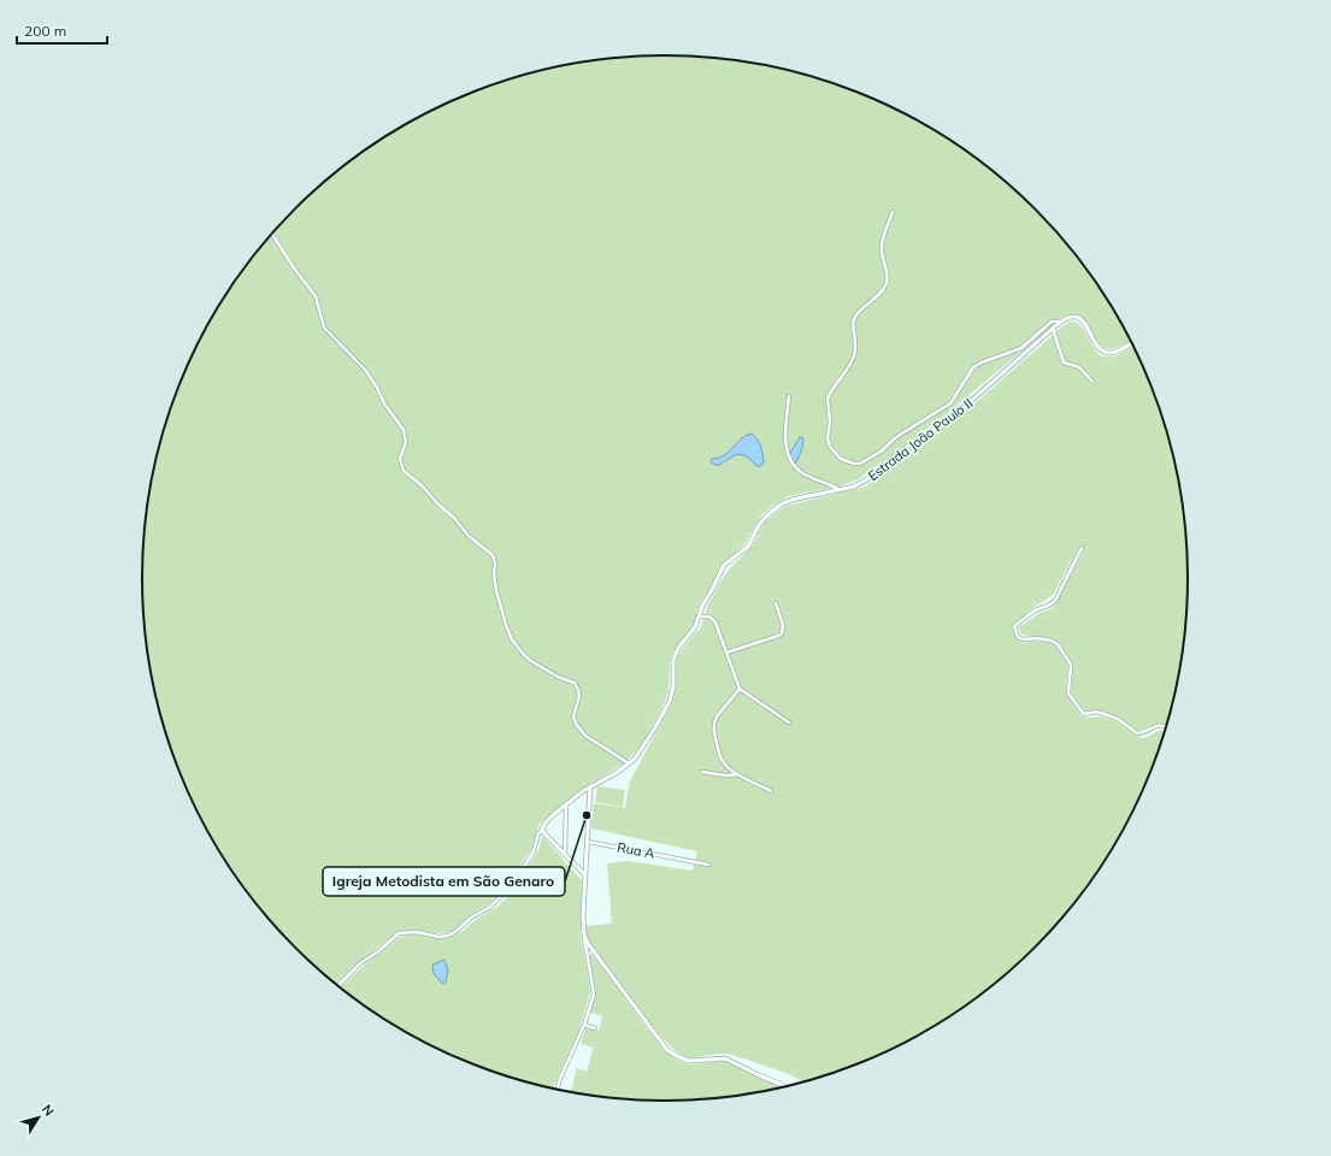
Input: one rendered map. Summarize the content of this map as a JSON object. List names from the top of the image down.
{
  "streets": {
    "street": ["Estrada João Paulo II", "Rua A"]
  },
  "places": ["Igreja Metodista em São Genaro"],
  "scale_bar": "200 m",
  "north": "top right"
}
